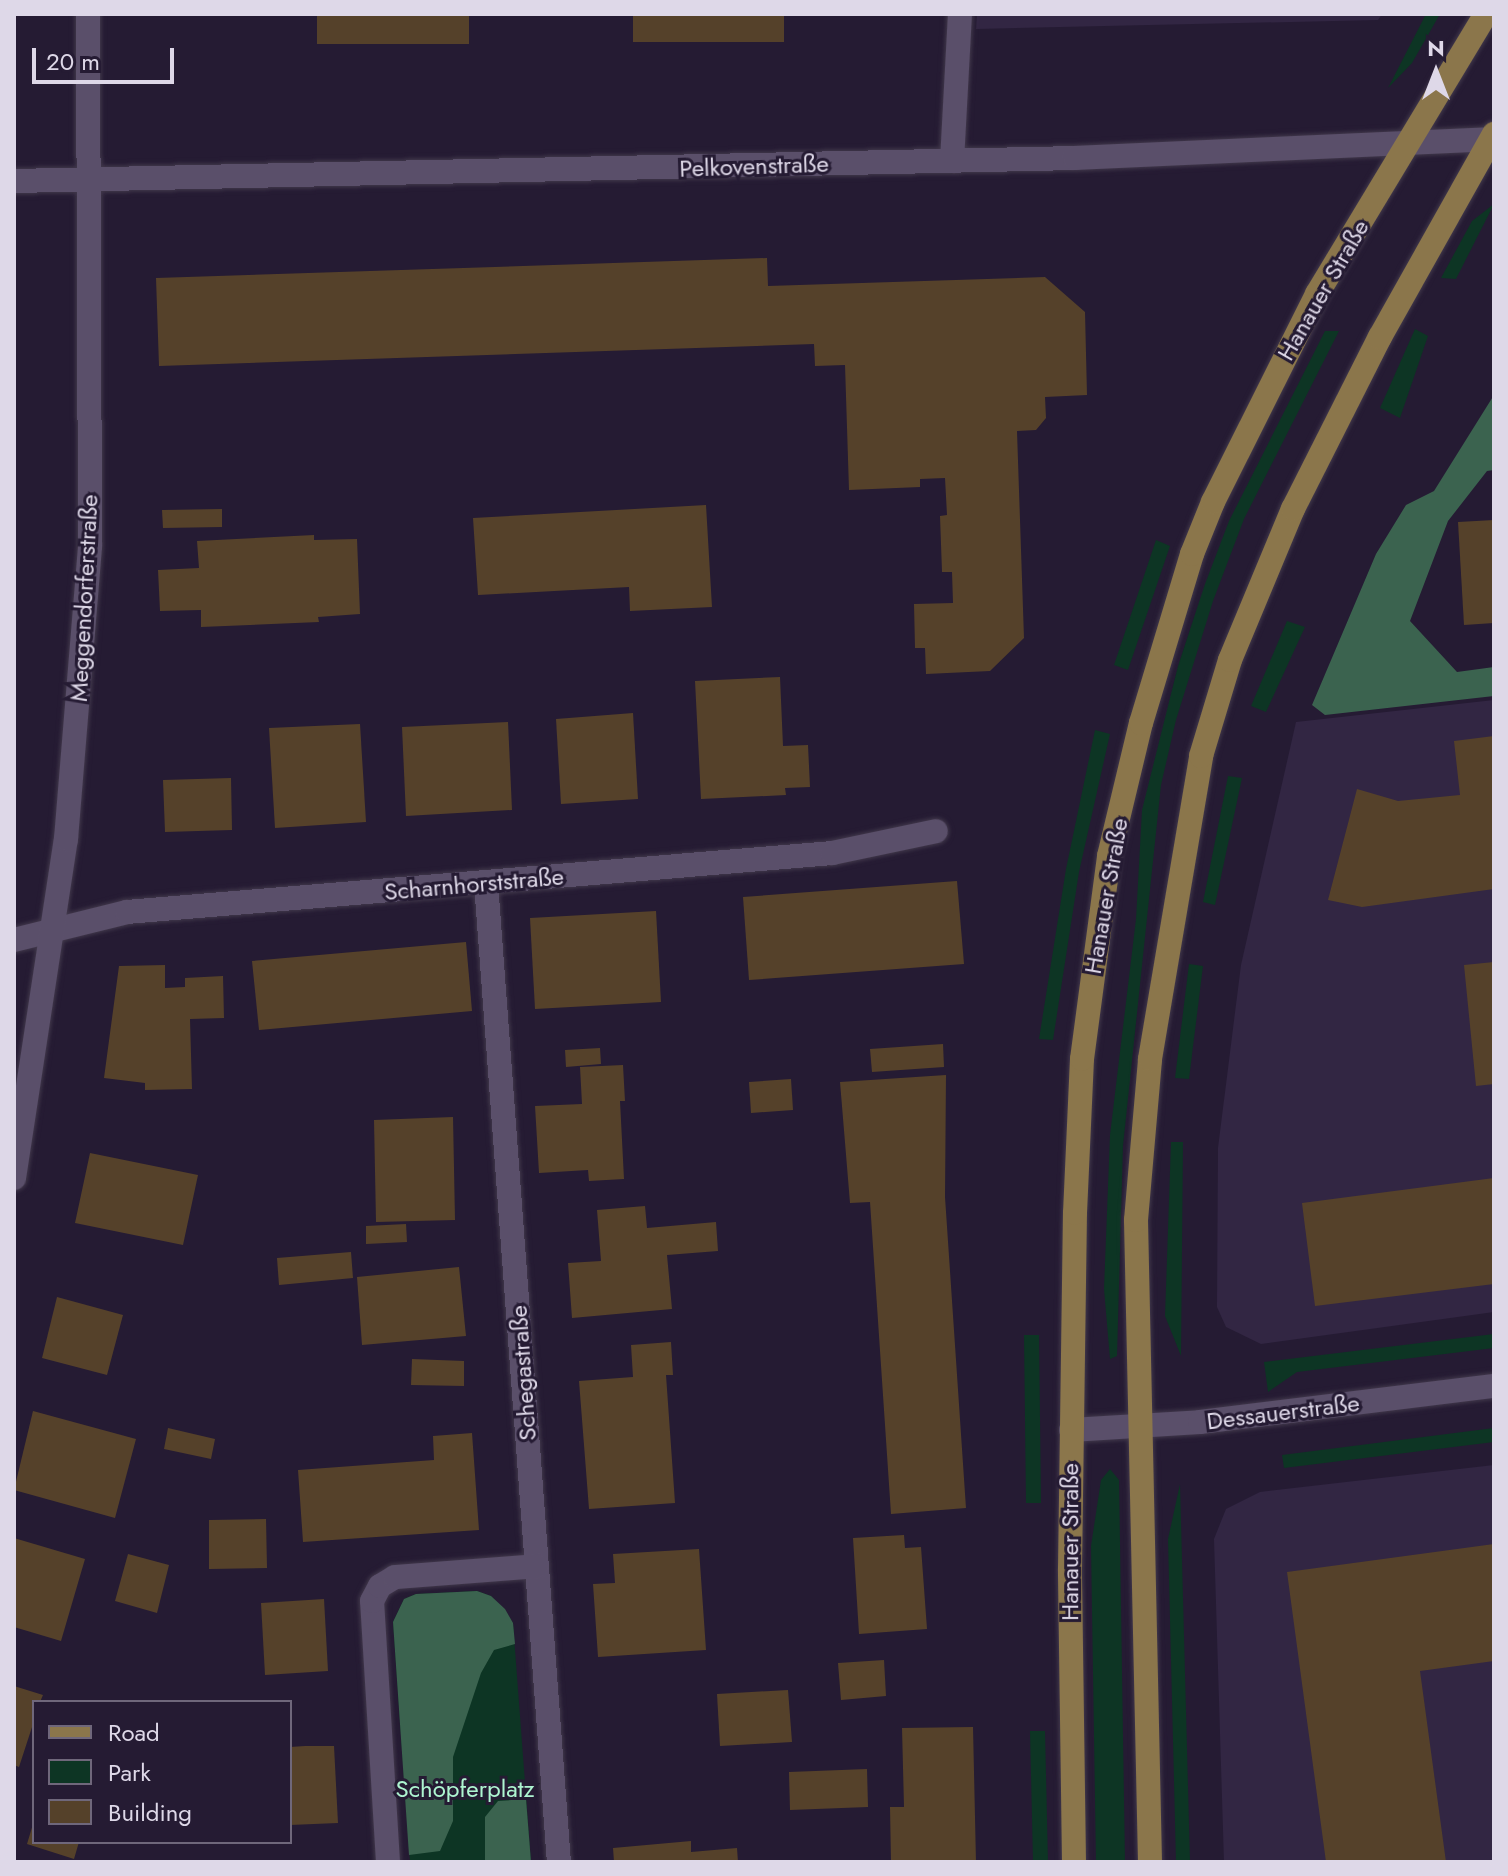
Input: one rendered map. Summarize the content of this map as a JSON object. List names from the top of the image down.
{
  "streets": {
    "main road": ["Hanauer Straße"],
    "street": [
      "Pelkovenstraße",
      "Meggendorferstraße",
      "Scharnhorststraße",
      "Schegastraße",
      "Dessauerstraße"
    ]
  },
  "crossings": [
    ["Pelkovenstraße", "Hanauer Straße"],
    ["Pelkovenstraße", "Meggendorferstraße"],
    ["Hanauer Straße", "Dessauerstraße"],
    ["Meggendorferstraße", "Scharnhorststraße"],
    ["Scharnhorststraße", "Schegastraße"]
  ],
  "parks": ["Schöpferplatz"],
  "legend": ["Road", "Park", "Building"],
  "scale_bar": "20 m",
  "north": "top"
}
